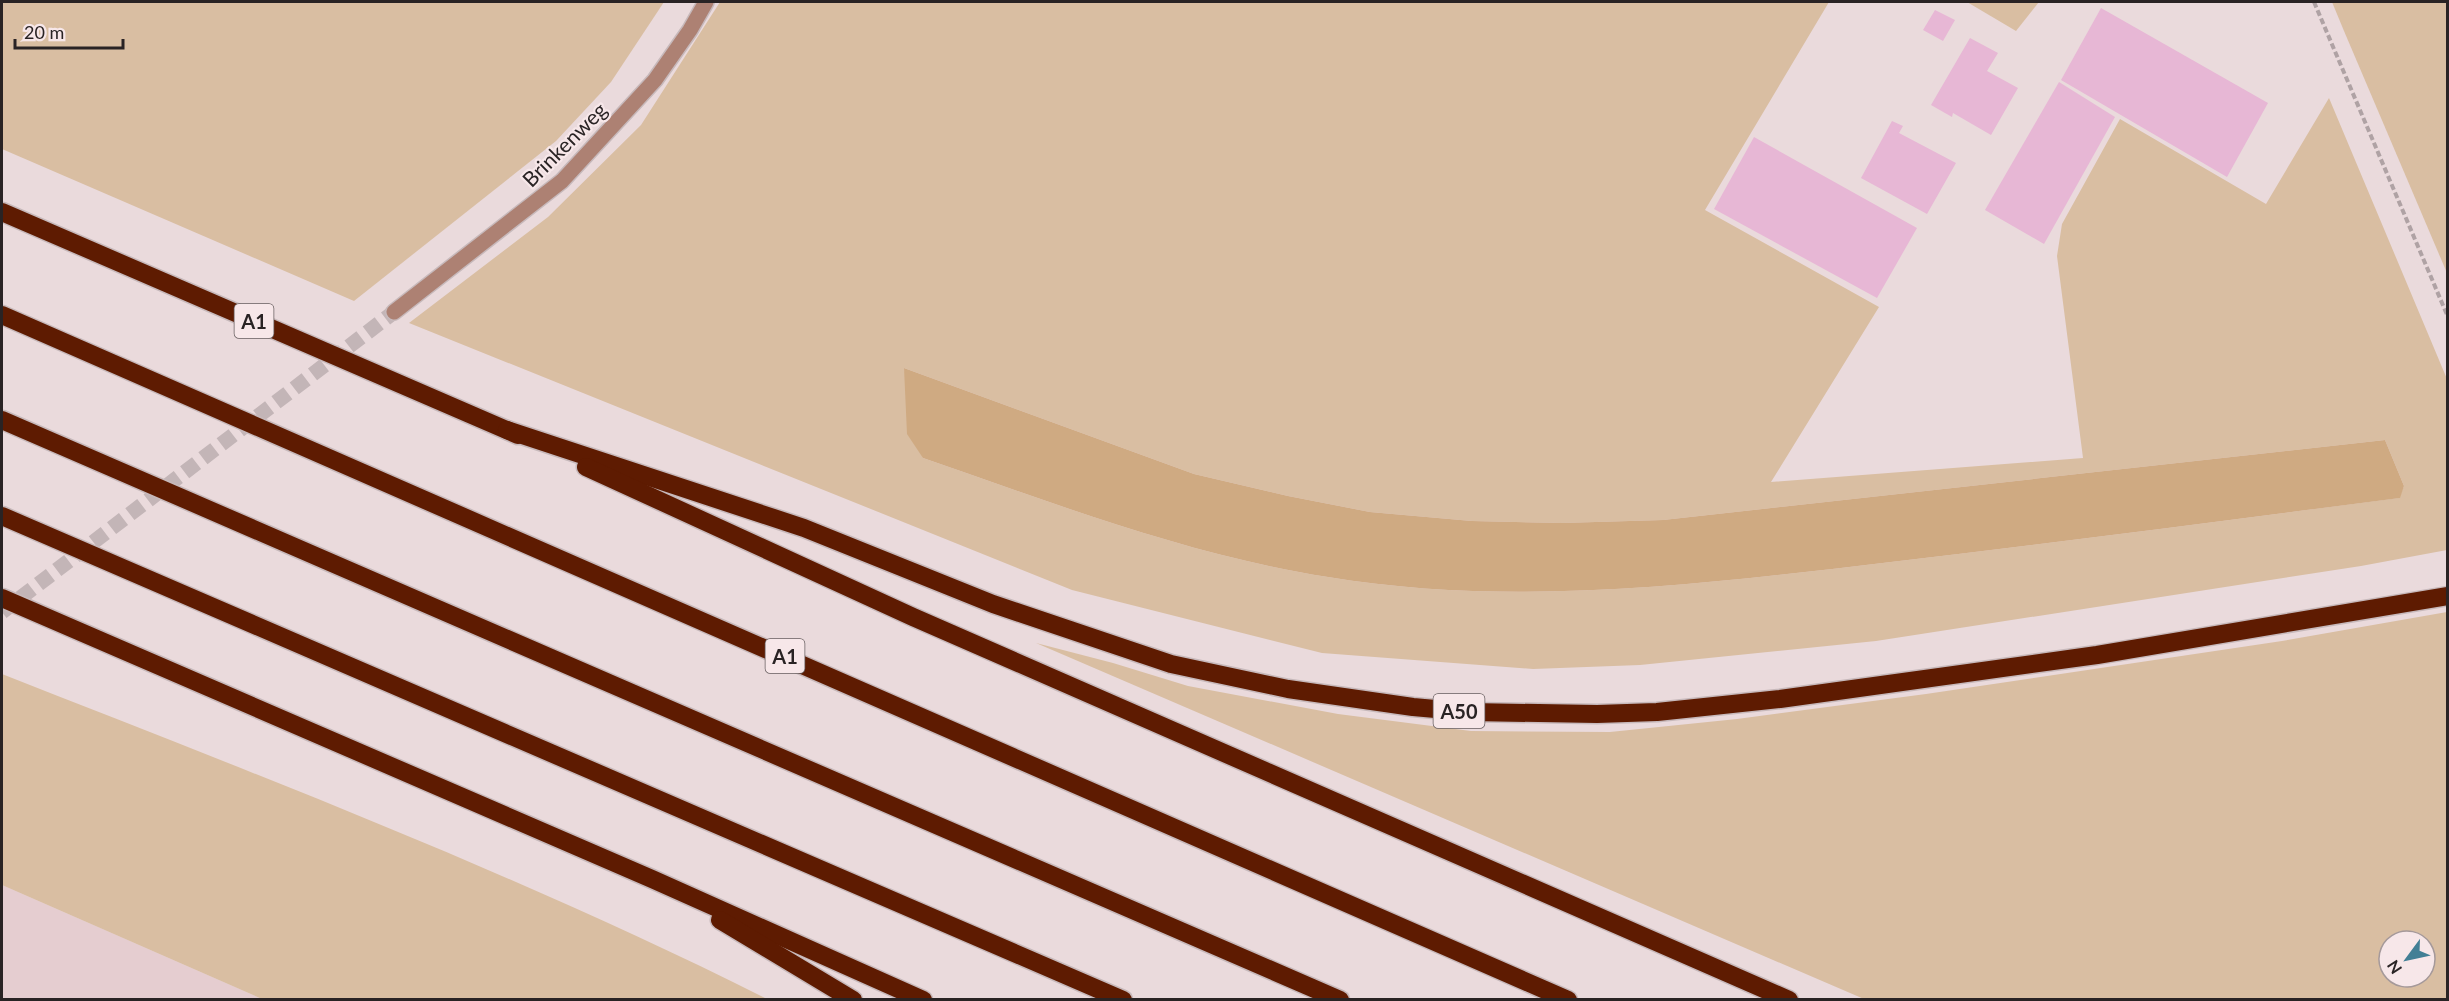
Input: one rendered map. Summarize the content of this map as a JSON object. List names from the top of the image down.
{
  "streets": {
    "highway": ["A1", "A50"],
    "street": ["Brinkenweg"]
  },
  "crossings": [
    ["A1", "A50"]
  ],
  "scale_bar": "20 m",
  "north": "bottom left"
}
